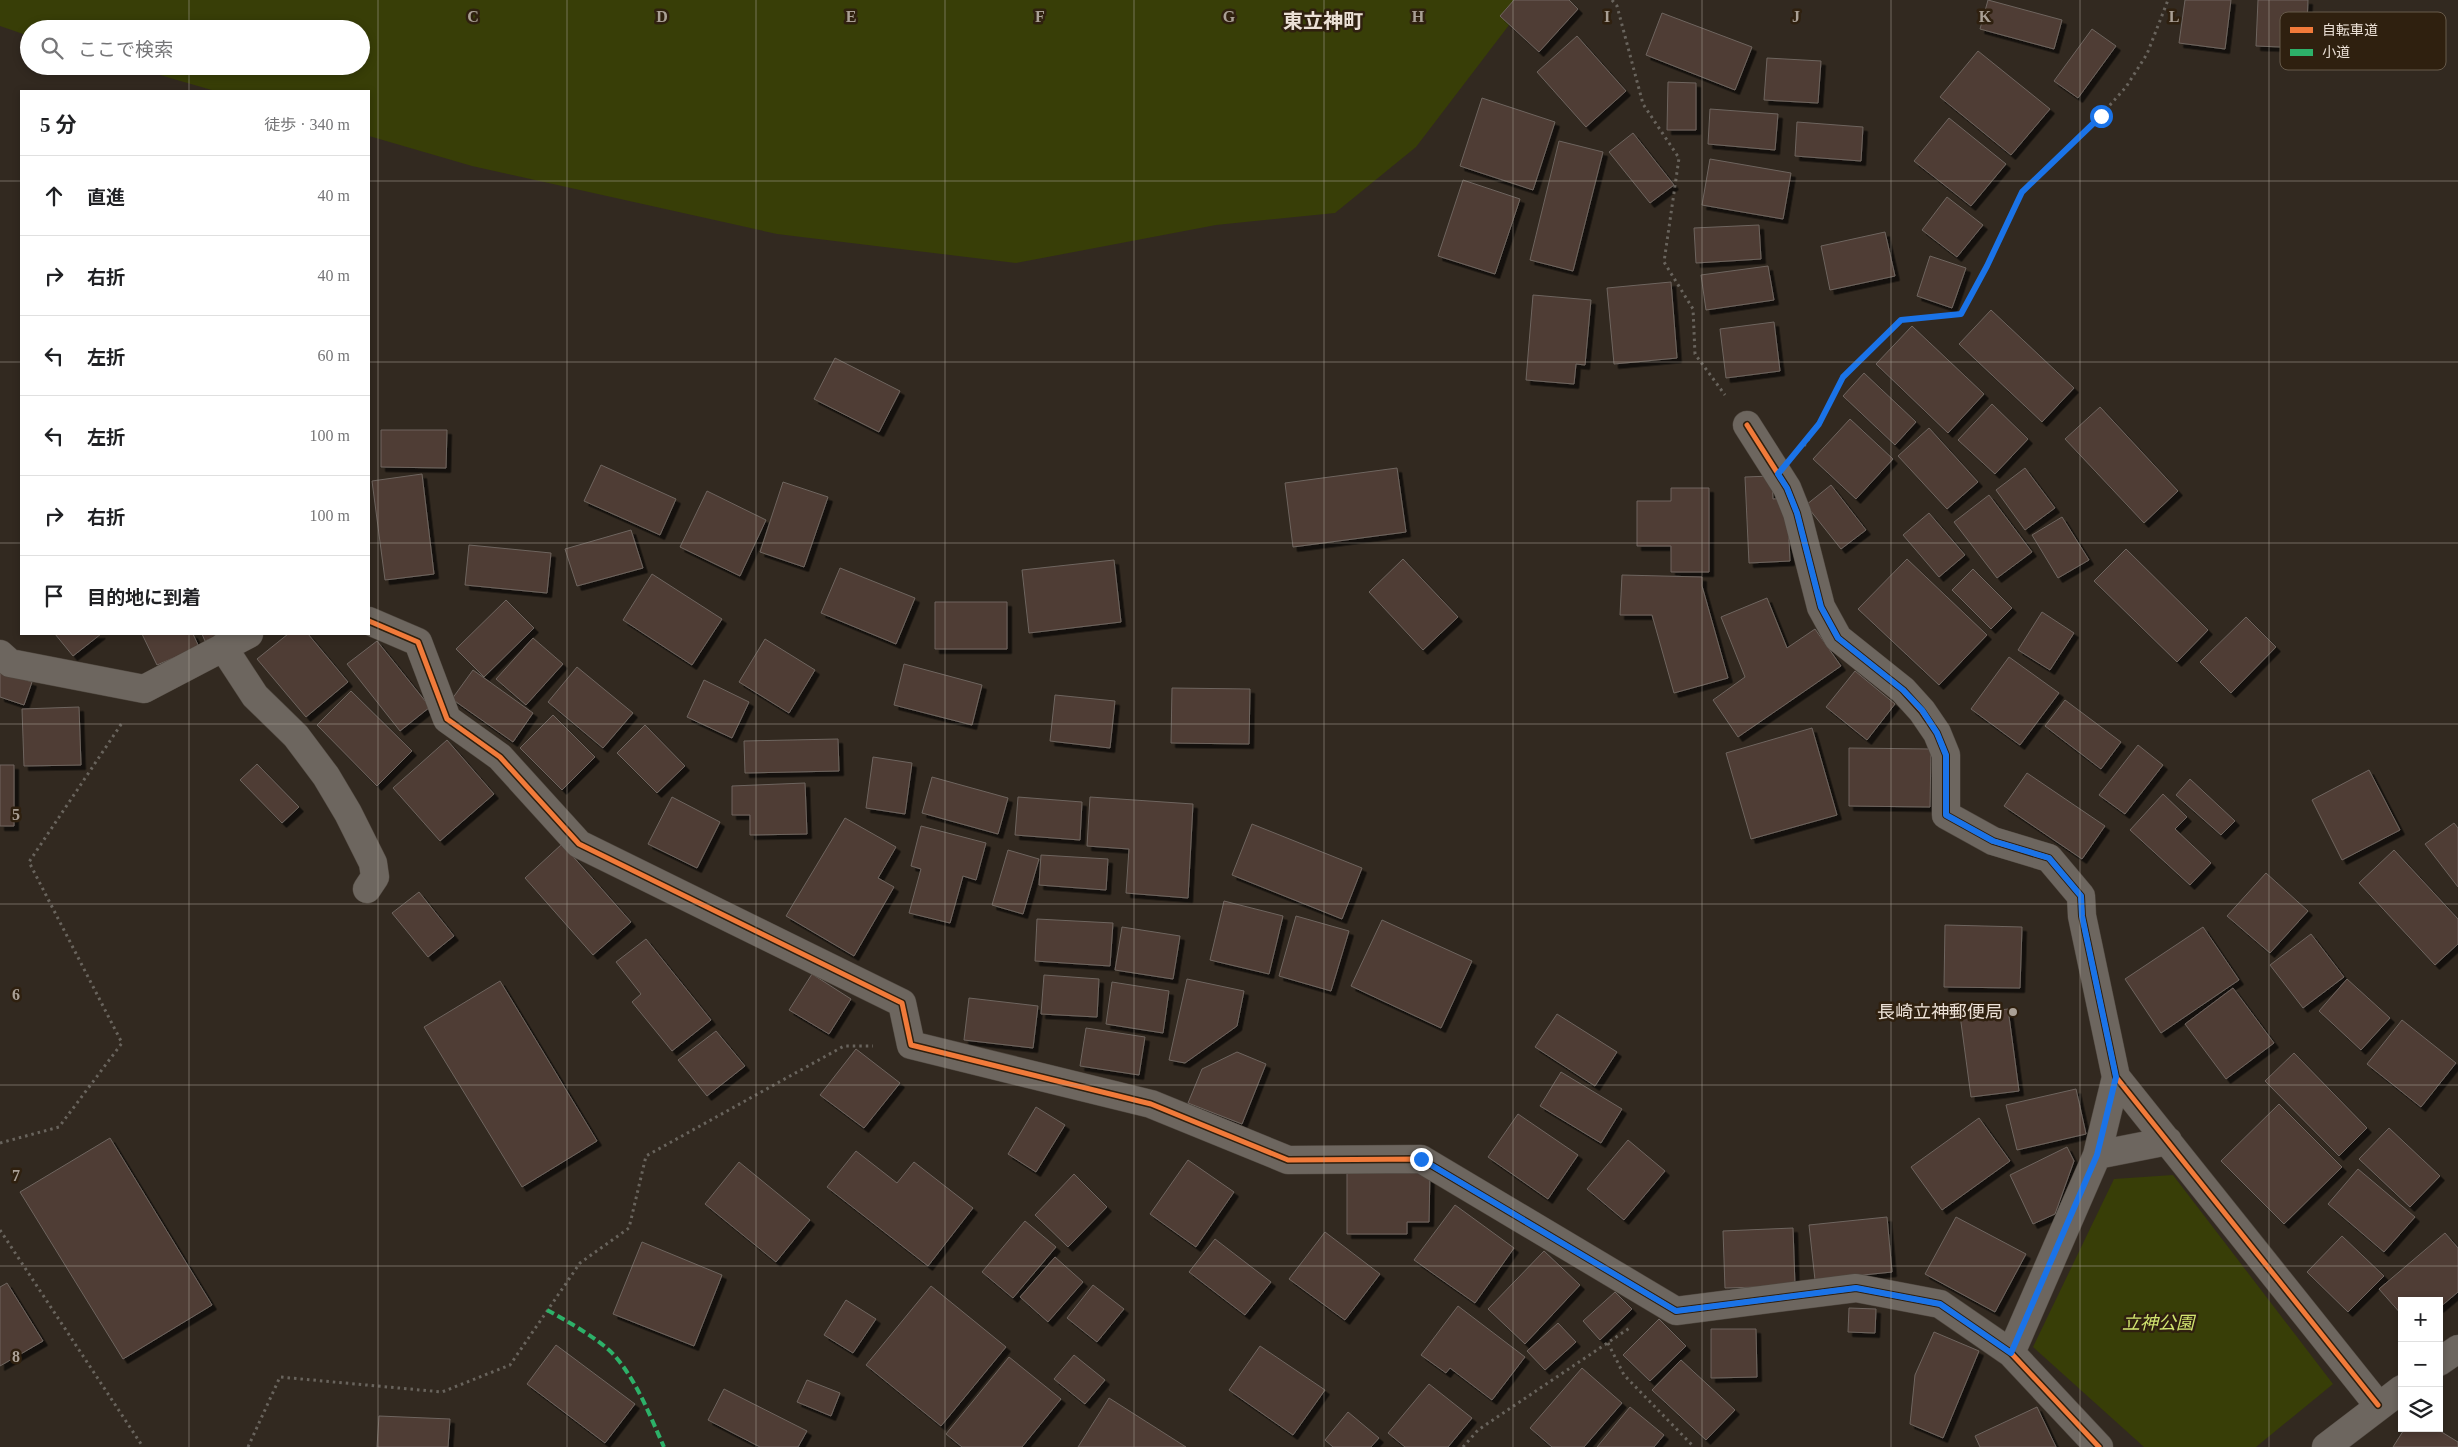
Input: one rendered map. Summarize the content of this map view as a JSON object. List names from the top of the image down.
{
  "districts": ["東立神町"],
  "parks": ["立神公園"],
  "places": ["長崎立神郵便局"],
  "legend": ["自転車道", "小道"],
  "page": {
    "search": "ここで検索",
    "heading": ["5 分", "徒歩 · 340 m"],
    "list": [
      ["直進", "40 m"],
      ["右折", "40 m"],
      ["左折", "60 m"],
      ["左折", "100 m"],
      ["右折", "100 m"],
      "目的地に到着"
    ],
    "map_buttons": ["+", "−"]
  },
  "grid": {
    "columns": [
      "C",
      "D",
      "E",
      "F",
      "G",
      "H",
      "I",
      "J",
      "K",
      "L"
    ],
    "rows": [
      "5",
      "6",
      "7",
      "8"
    ]
  }
}
